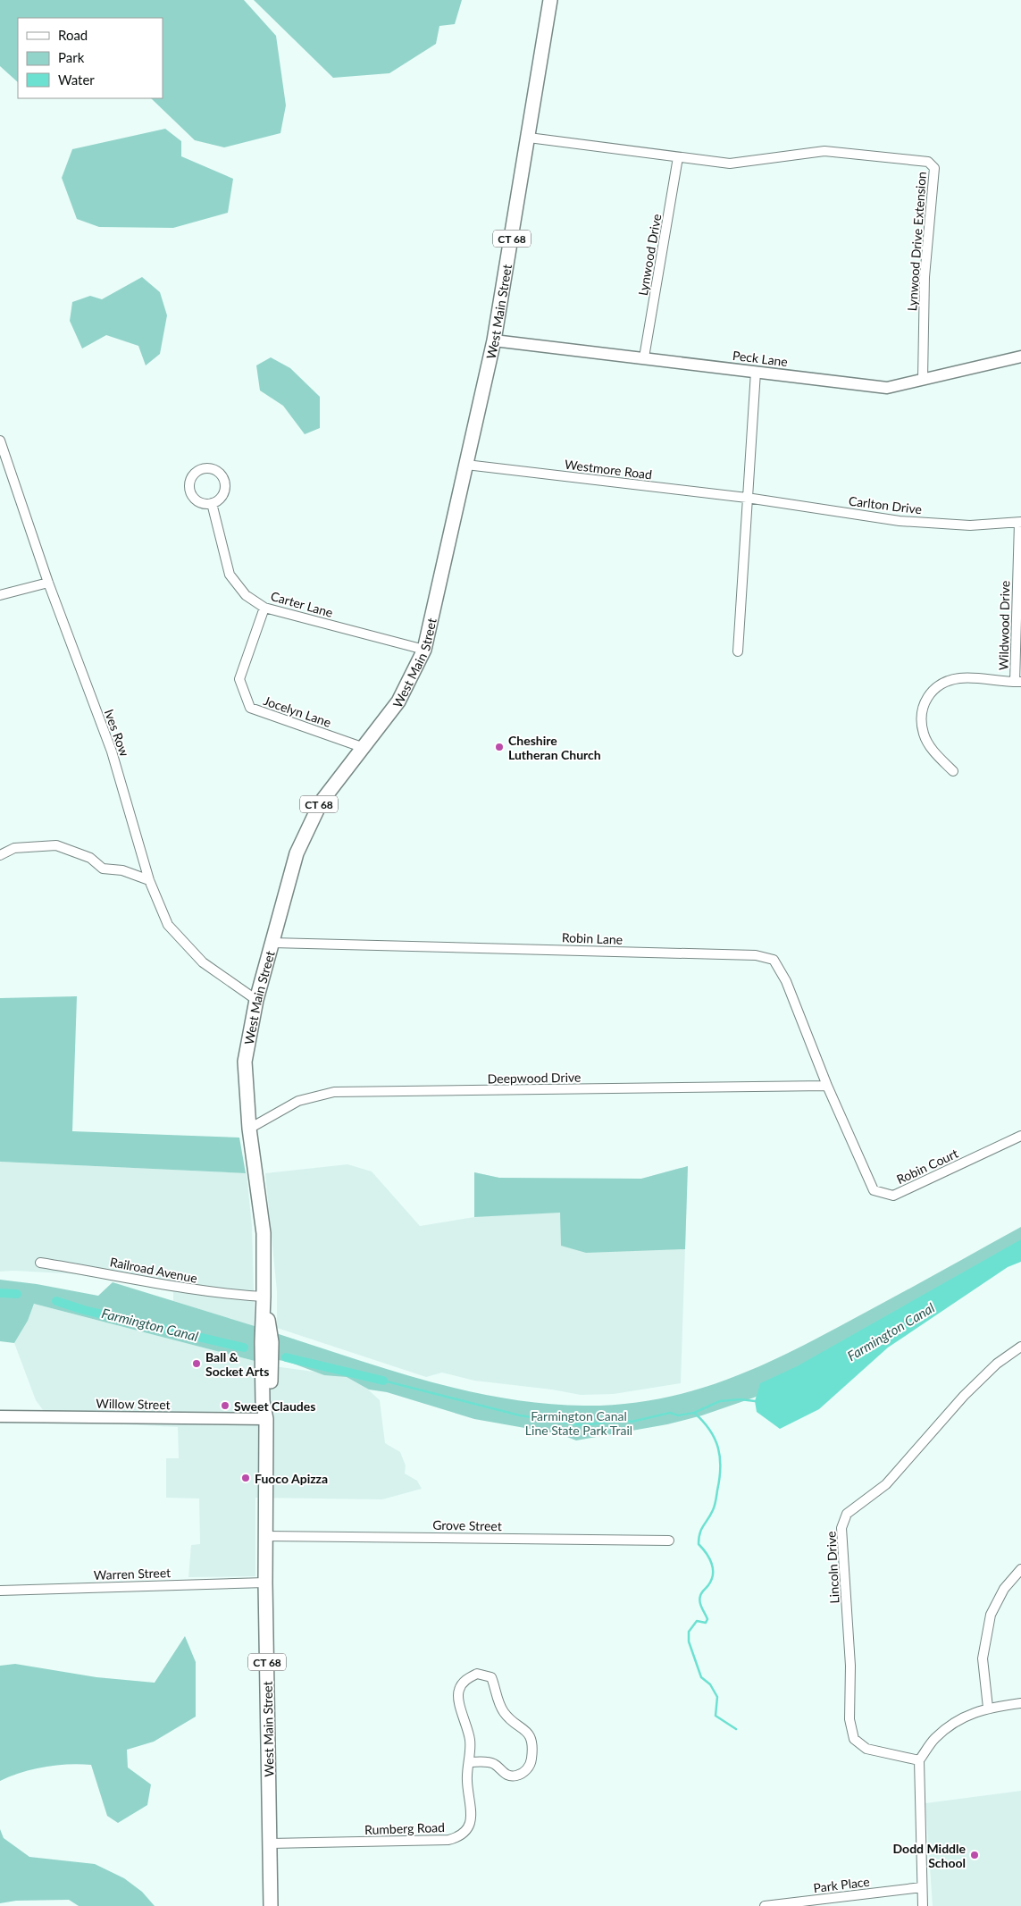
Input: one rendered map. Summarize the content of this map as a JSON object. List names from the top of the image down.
{
  "streets": {
    "main road": ["CT 68", "West Main Street"],
    "street": [
      "Lynwood Drive Extension",
      "Lynwood Drive",
      "Peck Lane",
      "Westmore Road",
      "Carlton Drive",
      "Carter Lane",
      "Wildwood Drive",
      "Jocelyn Lane",
      "Ives Row",
      "Robin Lane",
      "Deepwood Drive",
      "Robin Court",
      "Railroad Avenue",
      "Willow Street",
      "Grove Street",
      "Lincoln Drive",
      "Warren Street",
      "Rumberg Road",
      "Park Place"
    ]
  },
  "crossings": [
    ["Lynwood Drive Extension", "Lynwood Drive"],
    ["Lynwood Drive Extension", "West Main Street"],
    ["Lynwood Drive Extension", "Peck Lane"],
    ["Lynwood Drive", "Peck Lane"],
    ["West Main Street", "Peck Lane"],
    ["West Main Street", "Westmore Road"],
    ["West Main Street", "Carter Lane"],
    ["West Main Street", "Jocelyn Lane"],
    ["West Main Street", "Ives Row"],
    ["West Main Street", "Robin Lane"],
    ["West Main Street", "Deepwood Drive"],
    ["West Main Street", "Railroad Avenue"],
    ["West Main Street", "Willow Street"],
    ["West Main Street", "Grove Street"],
    ["West Main Street", "Warren Street"],
    ["West Main Street", "Rumberg Road"],
    ["Westmore Road", "Carlton Drive"],
    ["Carlton Drive", "Wildwood Drive"],
    ["Carter Lane", "Jocelyn Lane"],
    ["Robin Lane", "Deepwood Drive"],
    ["Robin Lane", "Robin Court"],
    ["Deepwood Drive", "Robin Court"]
  ],
  "water": ["Farmington Canal"],
  "parks": ["Farmington Canal Line State Park Trail"],
  "places": [
    "Cheshire Lutheran Church",
    "Ball & Socket Arts",
    "Sweet Claudes",
    "Fuoco Apizza",
    "Dodd Middle School"
  ],
  "legend": ["Road", "Park", "Water"]
}
